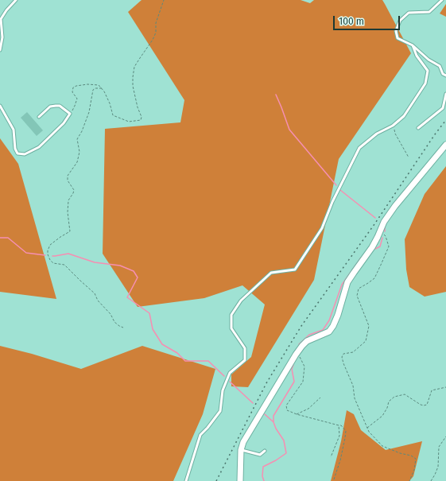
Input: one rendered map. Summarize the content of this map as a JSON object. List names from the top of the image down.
{
  "scale_bar": "100 m"
}
